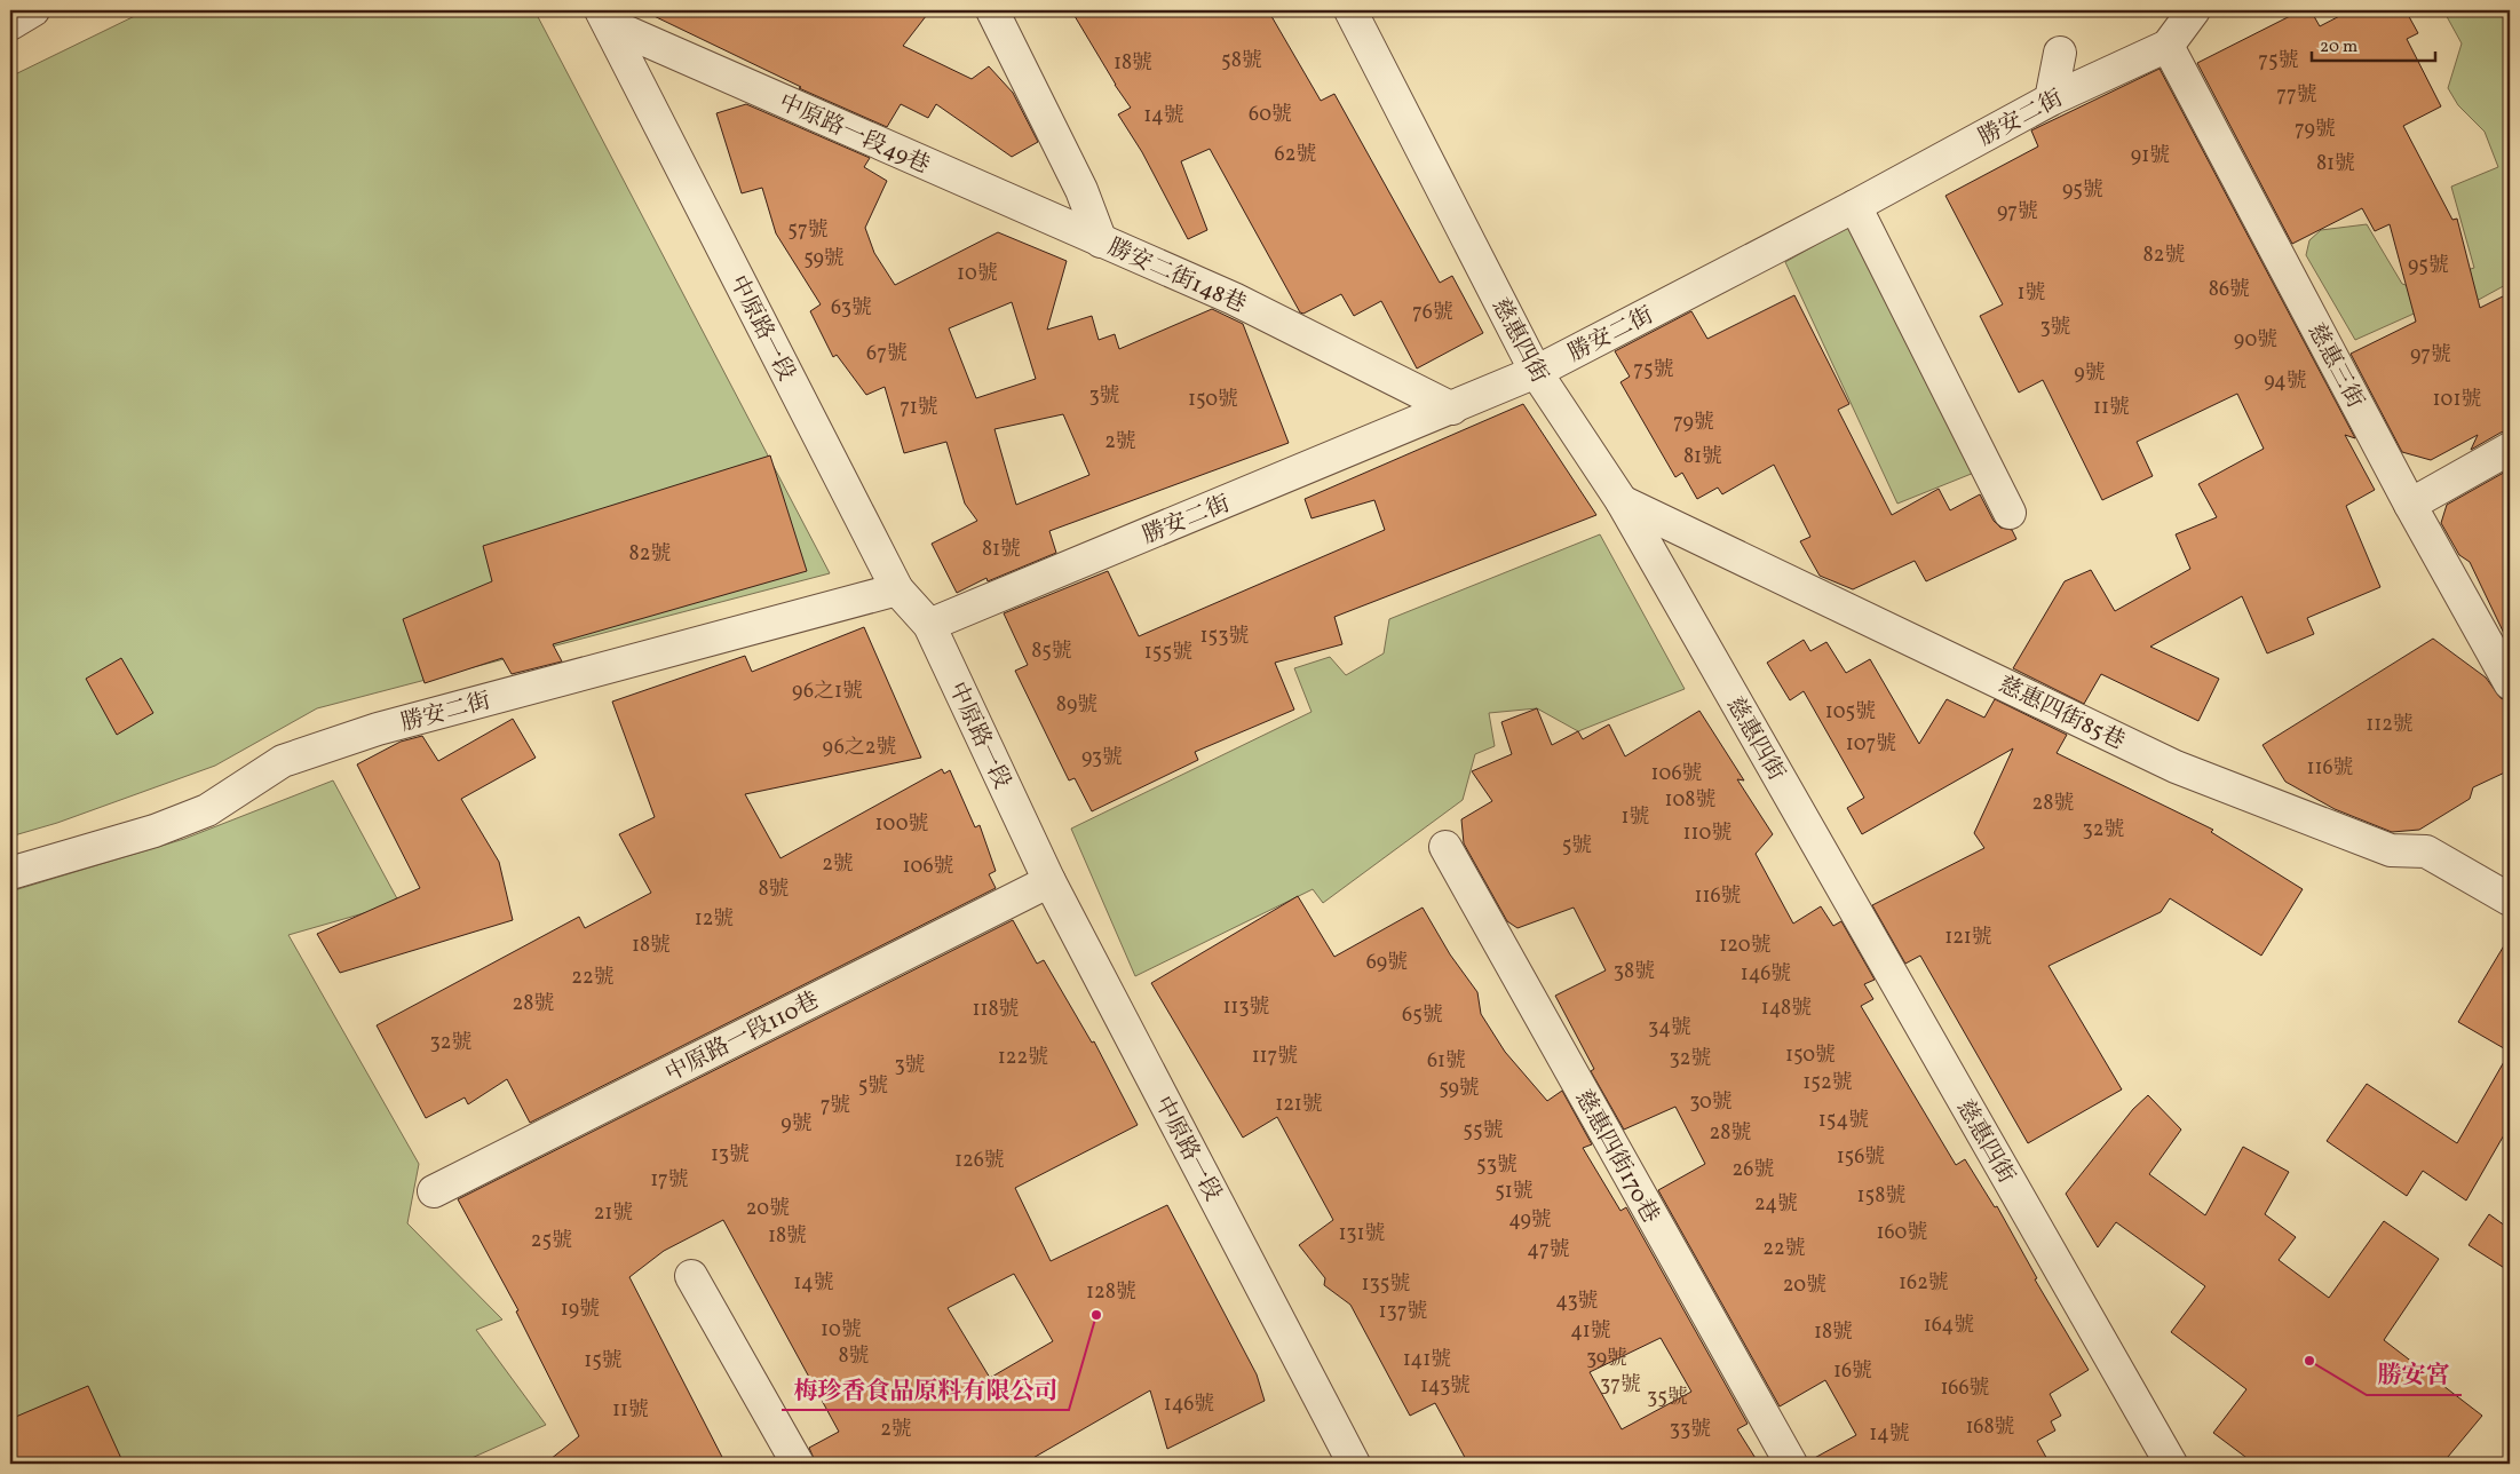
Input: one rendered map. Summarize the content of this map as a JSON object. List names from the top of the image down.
{
  "streets": {
    "street": [
      "勝安二街",
      "中原路一段49巷",
      "勝安二街148巷",
      "中原路一段",
      "慈惠四街",
      "慈惠三街",
      "慈惠四街85巷",
      "中原路一段110巷",
      "慈惠四街170巷"
    ]
  },
  "crossings": [
    ["勝安二街", "勝安二街148巷"],
    ["勝安二街", "中原路一段"],
    ["勝安二街", "慈惠四街"],
    ["勝安二街", "慈惠三街"],
    ["中原路一段49巷", "勝安二街148巷"],
    ["中原路一段49巷", "中原路一段"],
    ["中原路一段", "中原路一段110巷"],
    ["慈惠四街", "慈惠四街85巷"]
  ],
  "places": ["梅珍香食品原料有限公司", "勝安宮"],
  "house_numbers": [
    "58號",
    "75號",
    "18號",
    "77號",
    "60號",
    "14號",
    "79號",
    "62號",
    "91號",
    "81號",
    "95號",
    "97號",
    "57號",
    "82號",
    "59號",
    "95號",
    "10號",
    "86號",
    "1號",
    "63號",
    "76號",
    "3號",
    "90號",
    "67號",
    "97號",
    "75號",
    "9號",
    "94號",
    "3號",
    "150號",
    "101號",
    "71號",
    "11號",
    "79號",
    "2號",
    "81號",
    "81號",
    "82號",
    "153號",
    "85號",
    "155號",
    "96之1號",
    "89號",
    "105號",
    "112號",
    "107號",
    "96之2號",
    "93號",
    "116號",
    "106號",
    "108號",
    "28號",
    "1號",
    "100號",
    "32號",
    "110號",
    "5號",
    "2號",
    "106號",
    "8號",
    "116號",
    "12號",
    "121號",
    "18號",
    "120號",
    "69號",
    "38號",
    "146號",
    "22號",
    "28號",
    "113號",
    "148號",
    "118號",
    "65號",
    "34號",
    "32號",
    "150號",
    "117號",
    "122號",
    "32號",
    "61號",
    "3號",
    "152號",
    "5號",
    "59號",
    "30號",
    "121號",
    "7號",
    "154號",
    "9號",
    "55號",
    "28號",
    "13號",
    "156號",
    "126號",
    "53號",
    "26號",
    "17號",
    "51號",
    "158號",
    "24號",
    "20號",
    "21號",
    "49號",
    "160號",
    "131號",
    "18號",
    "25號",
    "22號",
    "47號",
    "14號",
    "162號",
    "135號",
    "20號",
    "128號",
    "43號",
    "19號",
    "137號",
    "164號",
    "10號",
    "41號",
    "18號",
    "8號",
    "39號",
    "141號",
    "15號",
    "16號",
    "37號",
    "143號",
    "166號",
    "35號",
    "146號",
    "11號",
    "168號",
    "2號",
    "33號",
    "14號"
  ],
  "scale_bar": "20 m"
}
